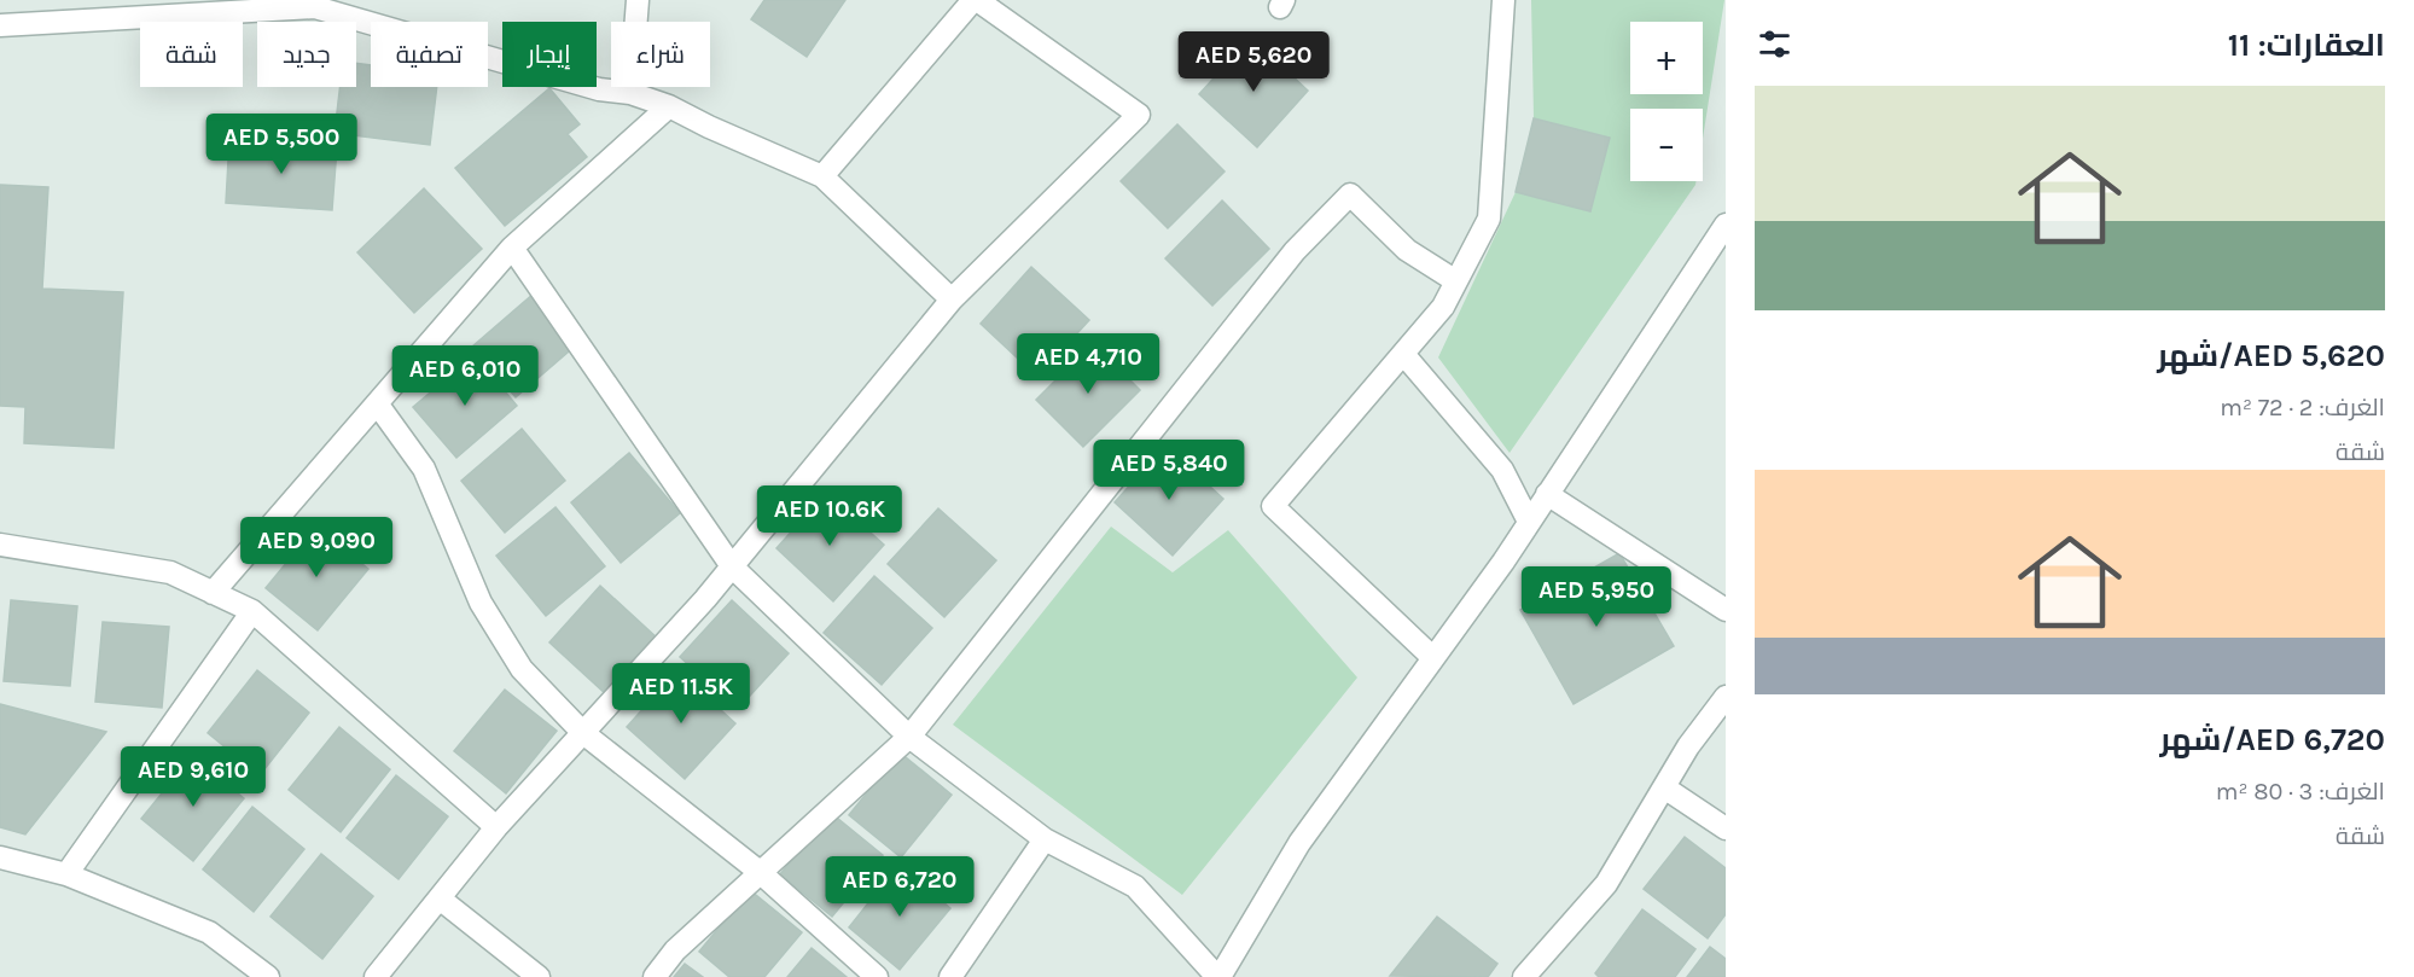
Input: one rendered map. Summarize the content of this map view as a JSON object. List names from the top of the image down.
{
  "page": {
    "heading": "العقارات: 11",
    "map_buttons": ["+", "−"],
    "chip": [
      "شراء",
      "إيجار",
      "تصفية",
      "جديد",
      "شقة"
    ],
    "price": [
      "AED 5,620",
      "AED 5,500",
      "AED 4,710",
      "AED 6,010",
      "AED 5,840",
      "AED 10.6K",
      "AED 9,090",
      "AED 5,950",
      "AED 11.5K",
      "AED 9,610",
      "AED 6,720"
    ],
    "list": [
      {
        "name": "AED 5,620/شهر",
        "note": "الغرف: 2 · 72 m² · شقة"
      },
      {
        "name": "AED 6,720/شهر",
        "note": "الغرف: 3 · 80 m² · شقة"
      }
    ]
  }
}
